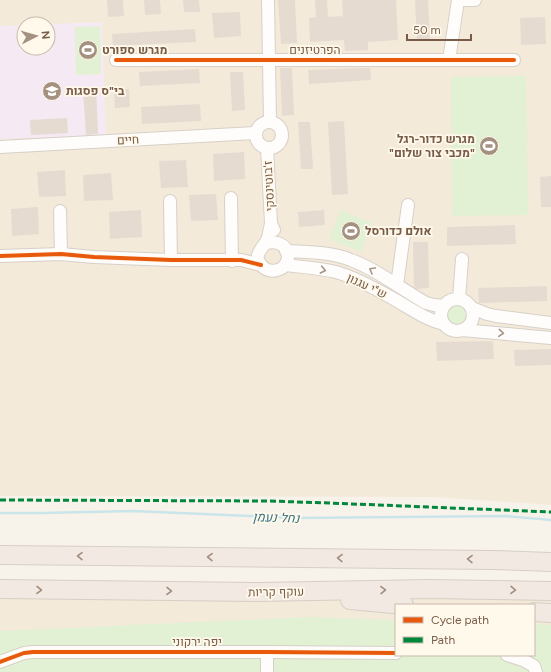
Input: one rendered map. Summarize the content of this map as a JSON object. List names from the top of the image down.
{
  "streets": {
    "highway": ["עוקף קריות"],
    "street": [
      "הפרטיזנים",
      "חיים",
      "ז'בוטינסקי",
      "ש\"י עגנון",
      "יפה ירקוני"
    ]
  },
  "crossings": [
    ["חיים", "ז'בוטינסקי"],
    ["ז'בוטינסקי", "ש\"י עגנון"]
  ],
  "water": ["נחל נעמן"],
  "places": {
    "sports": ["מגרש ספורט", "מגרש כדור-רגל \"מכבי צור שלום\"", "אולם כדורסל"],
    "school or university": ["בי\"ס פסגות"]
  },
  "legend": ["Cycle path", "Path"],
  "scale_bar": "50 m",
  "north": "right"
}
